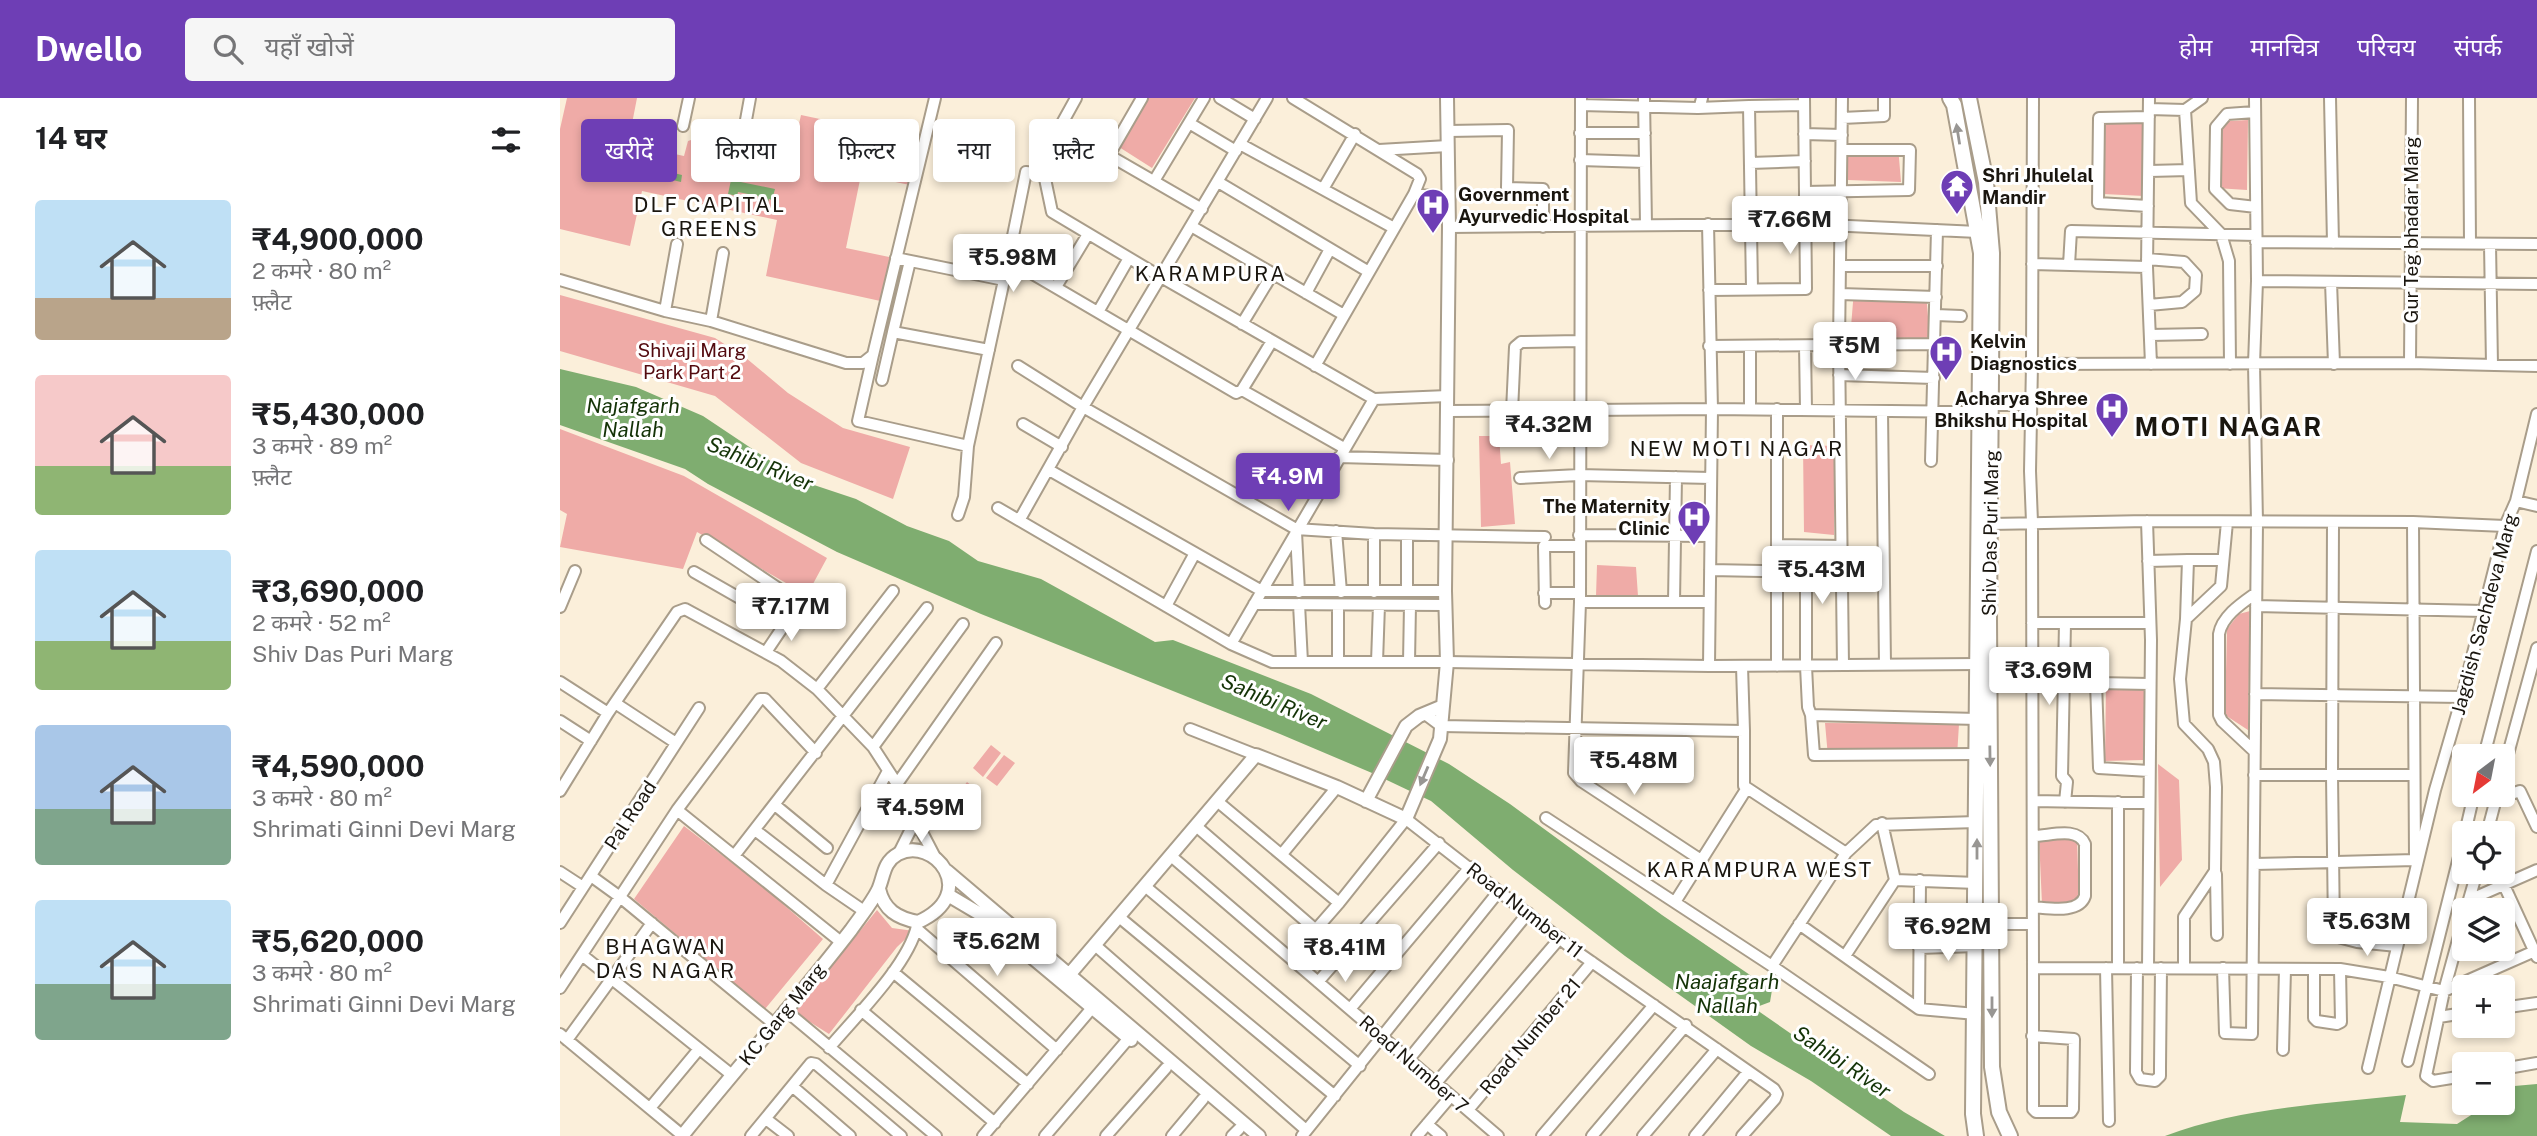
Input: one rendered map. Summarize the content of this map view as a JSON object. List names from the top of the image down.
{
  "streets": {
    "main road": ["Shiv Das Puri Marg"],
    "street": [
      "Gur Teg bhadar Marg",
      "Jagdish Sachdeva Marg",
      "Pal Road",
      "Road Number 11",
      "KC Garg Marg",
      "Road Number 21",
      "Road Number 7"
    ]
  },
  "crossings": [
    ["Road Number 11", "Road Number 21"],
    ["Road Number 21", "Road Number 7"]
  ],
  "districts": [
    "DLF CAPITAL GREENS",
    "KARAMPURA",
    "MOTI NAGAR",
    "NEW MOTI NAGAR",
    "KARAMPURA WEST",
    "BHAGWAN DAS NAGAR"
  ],
  "water": ["Najafgarh Nallah", "Sahibi River", "Naajafgarh Nallah"],
  "parks": ["Shivaji Marg Park Part 2"],
  "places": {
    "temple": ["Shri Jhulelal Mandir"],
    "hospital": [
      "Government Ayurvedic Hospital",
      "Kelvin Diagnostics",
      "Acharya Shree Bhikshu Hospital",
      "The Maternity Clinic"
    ]
  },
  "north": "bottom left",
  "page": {
    "header": "Dwello",
    "search": "यहाँ खोजें",
    "nav": [
      "होम",
      "मानचित्र",
      "परिचय",
      "संपर्क"
    ],
    "heading": "14 घर",
    "chip": [
      "खरीदें",
      "किराया",
      "फ़िल्टर",
      "नया",
      "फ़्लैट"
    ],
    "list": [
      {
        "name": "₹4,900,000",
        "note": "2 कमरे · 80 m² · फ़्लैट"
      },
      {
        "name": "₹5,430,000",
        "note": "3 कमरे · 89 m² · फ़्लैट"
      },
      {
        "name": "₹3,690,000",
        "note": "2 कमरे · 52 m² · Shiv Das Puri Marg"
      },
      {
        "name": "₹4,590,000",
        "note": "3 कमरे · 80 m² · Shrimati Ginni Devi Marg"
      },
      {
        "name": "₹5,620,000",
        "note": "3 कमरे · 80 m² · Shrimati Ginni Devi Marg"
      }
    ],
    "price": [
      "₹7.66M",
      "₹5.98M",
      "₹5M",
      "₹4.32M",
      "₹4.9M",
      "₹5.43M",
      "₹7.17M",
      "₹3.69M",
      "₹5.48M",
      "₹4.59M",
      "₹5.63M",
      "₹6.92M",
      "₹5.62M",
      "₹8.41M"
    ],
    "map_buttons": ["+", "−"]
  }
}
